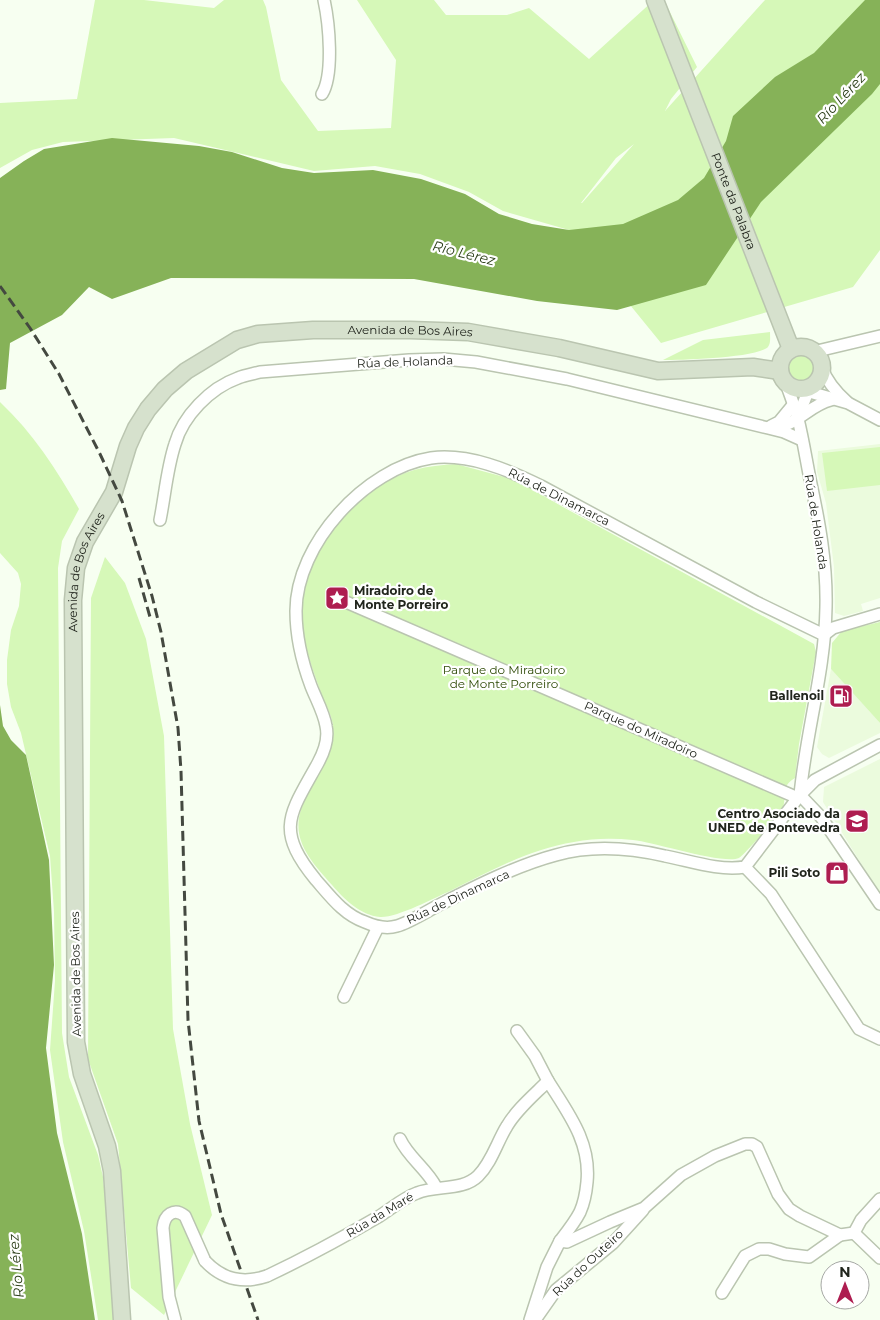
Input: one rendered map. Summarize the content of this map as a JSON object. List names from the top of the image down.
{
  "streets": {
    "street": [
      "Ponte da Palabra",
      "Avenida de Bos Aires",
      "Rúa de Holanda",
      "Rúa de Dinamarca",
      "Parque do Miradoiro",
      "Rúa da Maré",
      "Rúa do Outeiro"
    ]
  },
  "crossings": [
    ["Ponte da Palabra", "Avenida de Bos Aires"],
    ["Ponte da Palabra", "Rúa de Holanda"],
    ["Avenida de Bos Aires", "Rúa de Holanda"],
    ["Rúa de Holanda", "Rúa de Dinamarca"],
    ["Rúa de Holanda", "Parque do Miradoiro"]
  ],
  "water": ["Río Lérez"],
  "parks": ["Parque do Miradoiro de Monte Porreiro"],
  "places": {
    "place": ["Miradoiro de Monte Porreiro"],
    "fuel station": ["Ballenoil"],
    "school or university": ["Centro Asociado da UNED de Pontevedra"],
    "shop": ["Pili Soto"]
  },
  "north": "top"
}
